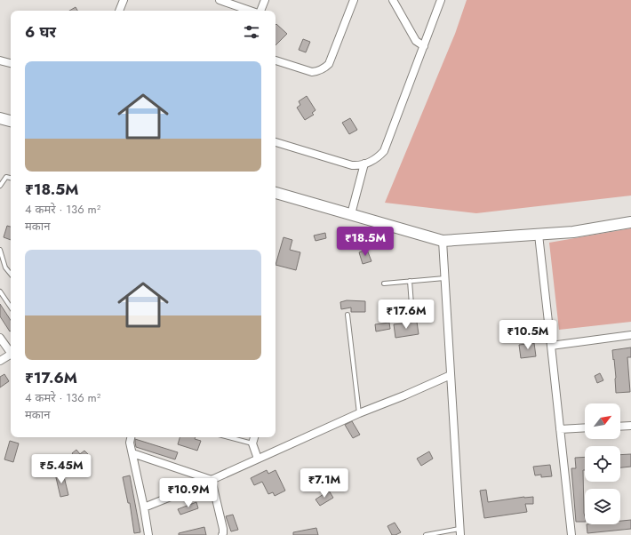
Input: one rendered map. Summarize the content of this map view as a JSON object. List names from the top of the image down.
{
  "north": "top right",
  "page": {
    "heading": "6 घर",
    "list": [
      {
        "name": "₹18.5M",
        "note": "4 कमरे · 136 m² · मकान"
      },
      {
        "name": "₹17.6M",
        "note": "4 कमरे · 136 m² · मकान"
      }
    ],
    "price": [
      "₹18.5M",
      "₹17.6M",
      "₹10.5M",
      "₹5.45M",
      "₹7.1M",
      "₹10.9M"
    ]
  }
}
